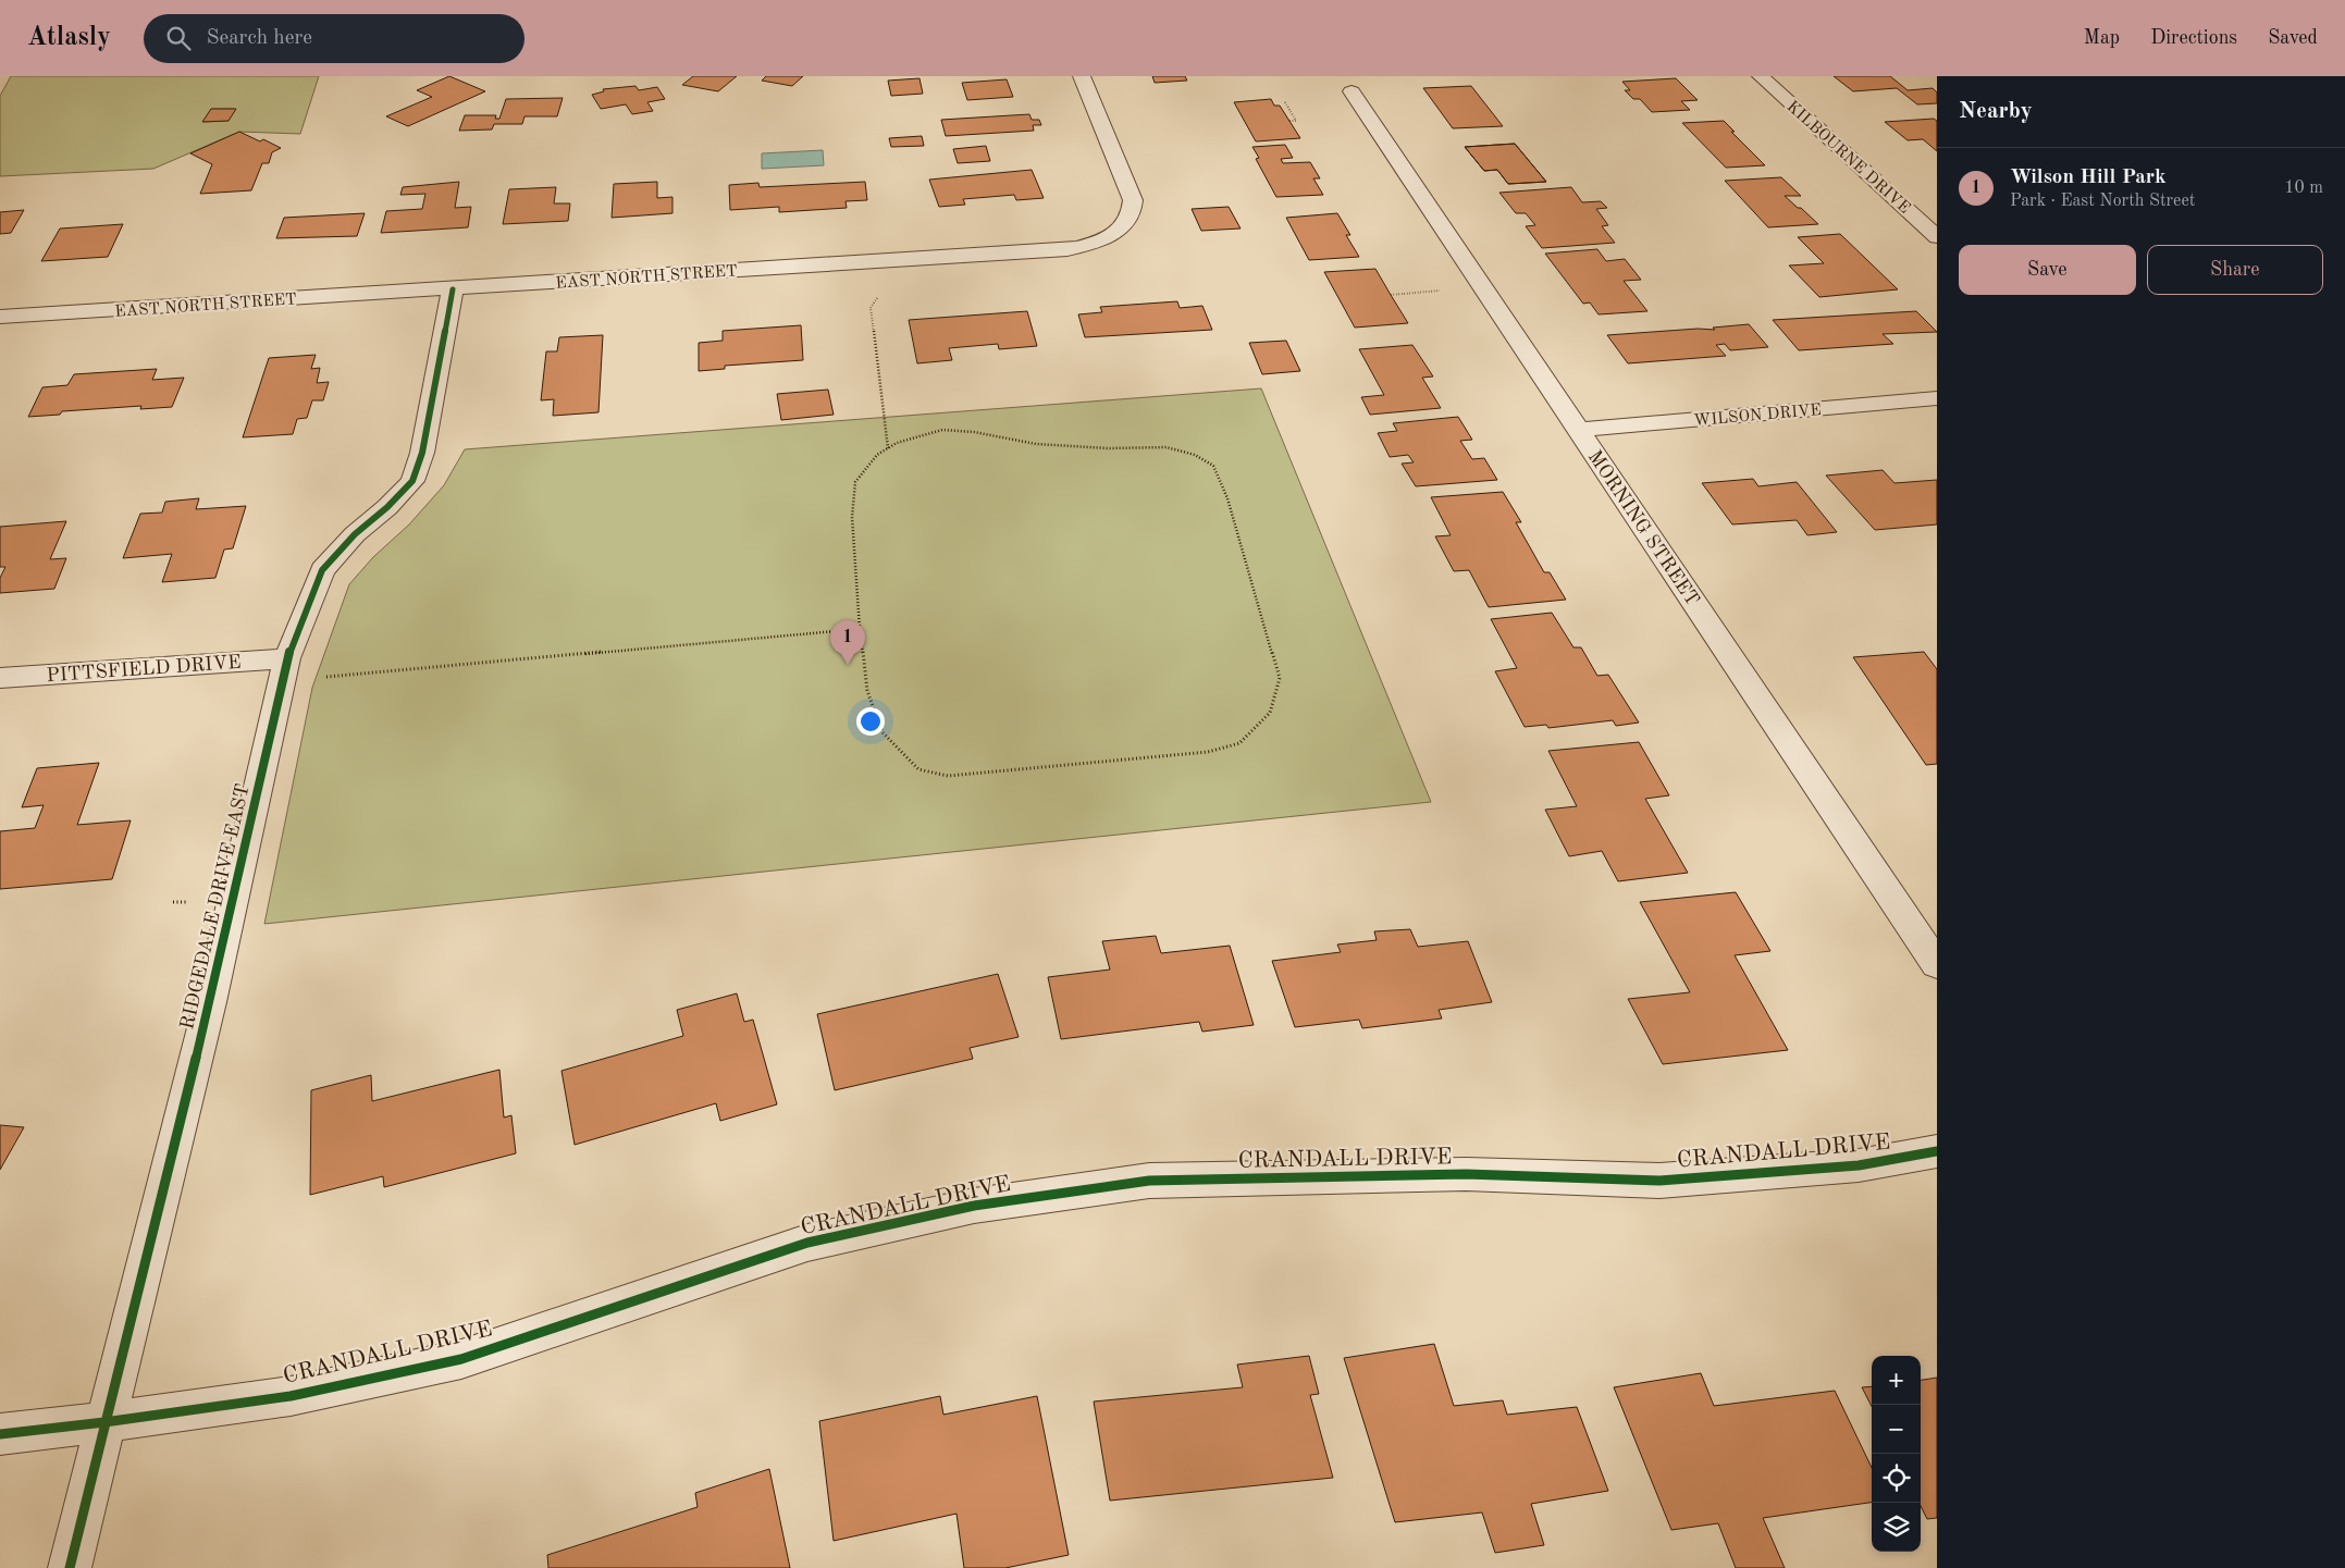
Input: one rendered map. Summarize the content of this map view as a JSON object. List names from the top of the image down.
{
  "streets": {
    "street": [
      "KILBOURNE DRIVE",
      "EAST NORTH STREET",
      "WILSON DRIVE",
      "MORNING STREET",
      "PITTSFIELD DRIVE",
      "RIDGEDALE DRIVE EAST",
      "CRANDALL DRIVE"
    ]
  },
  "crossings": [
    ["EAST NORTH STREET", "RIDGEDALE DRIVE EAST"],
    ["WILSON DRIVE", "MORNING STREET"],
    ["PITTSFIELD DRIVE", "RIDGEDALE DRIVE EAST"],
    ["RIDGEDALE DRIVE EAST", "CRANDALL DRIVE"]
  ],
  "page": {
    "header": "Atlasly",
    "search": "Search here",
    "nav": ["Map", "Directions", "Saved"],
    "heading": "Nearby",
    "list": [
      {
        "mark": "1",
        "name": "Wilson Hill Park",
        "note": "Park · East North Street",
        "value": "10 m"
      }
    ],
    "buttons": ["Save", "Share"],
    "pins": "1",
    "map_buttons": ["+", "−"]
  }
}
